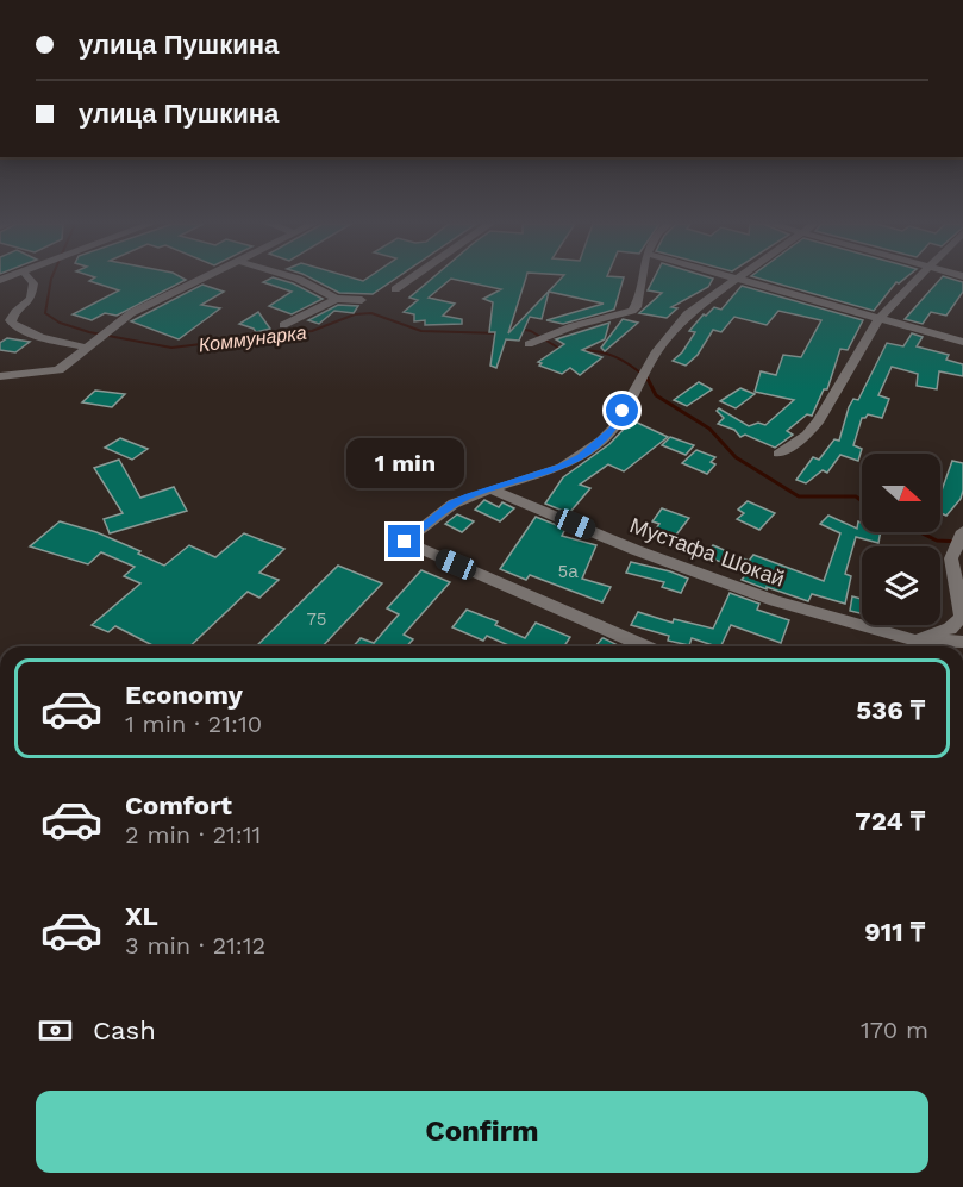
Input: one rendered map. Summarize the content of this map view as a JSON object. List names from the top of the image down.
{
  "streets": {
    "street": ["Мустафа Шокай"]
  },
  "water": ["Коммунарка"],
  "house_numbers": ["5а", "75"],
  "north": "right",
  "page": {
    "banner": ["улица Пушкина", "улица Пушкина"],
    "bubble": "1 min",
    "list": [
      {
        "name": "Economy",
        "note": "1 min · 21:10",
        "value": "536 ₸"
      },
      {
        "name": "Comfort",
        "note": "2 min · 21:11",
        "value": "724 ₸"
      },
      {
        "name": "XL",
        "note": "3 min · 21:12",
        "value": "911 ₸"
      }
    ],
    "pay": ["Cash", "170 m"],
    "buttons": "Confirm"
  }
}
